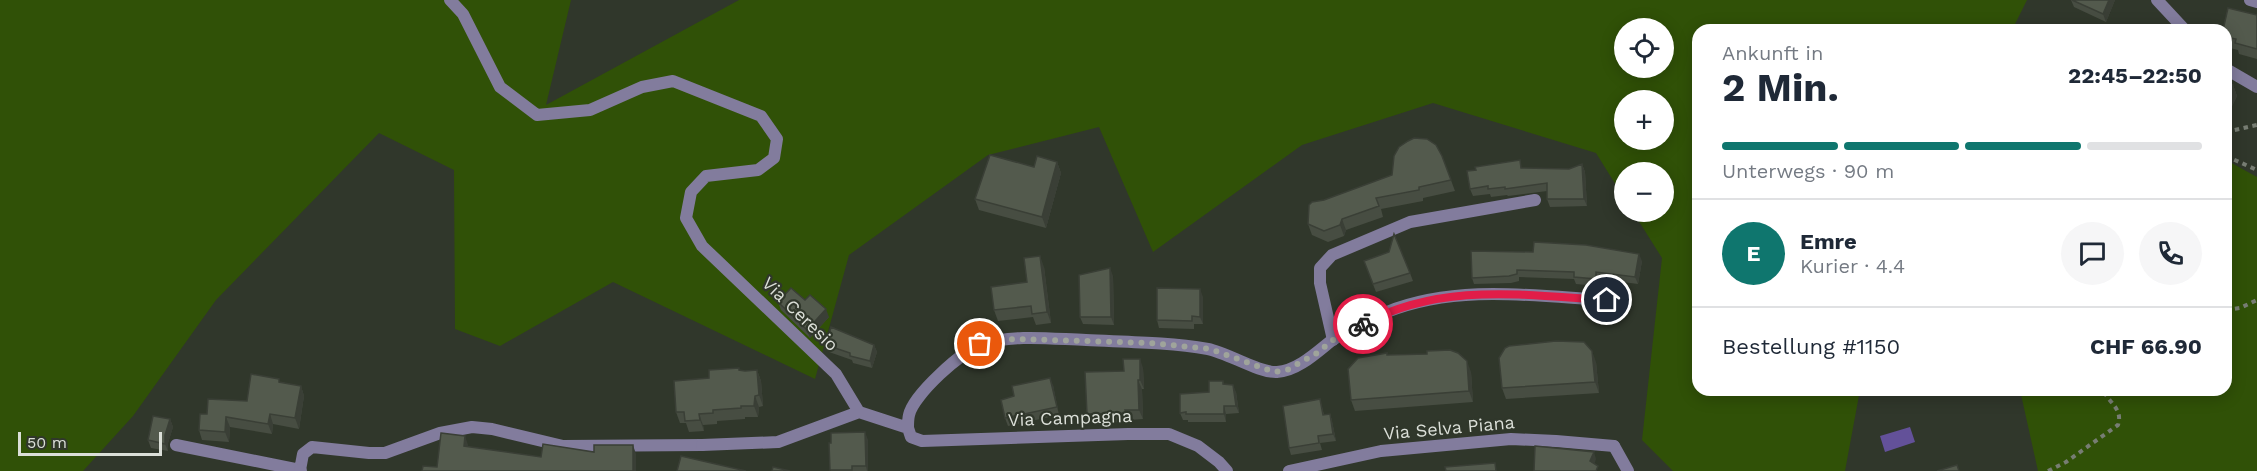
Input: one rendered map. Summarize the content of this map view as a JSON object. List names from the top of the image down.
{
  "streets": {
    "street": ["Via Ceresio", "Via Campagna", "Via Selva Piana"]
  },
  "crossings": [
    ["Via Ceresio", "Via Campagna"]
  ],
  "scale_bar": "50 m",
  "page": {
    "map_buttons": ["+", "−"],
    "heading": ["2 Min.", "Ankunft in", "22:45–22:50"],
    "panel": [
      "Emre",
      "Kurier · 4.4",
      "Bestellung #1150",
      "CHF 66.90"
    ],
    "bar": "Unterwegs · 90 m",
    "round": "E",
    "scale": "50 m"
  }
}
